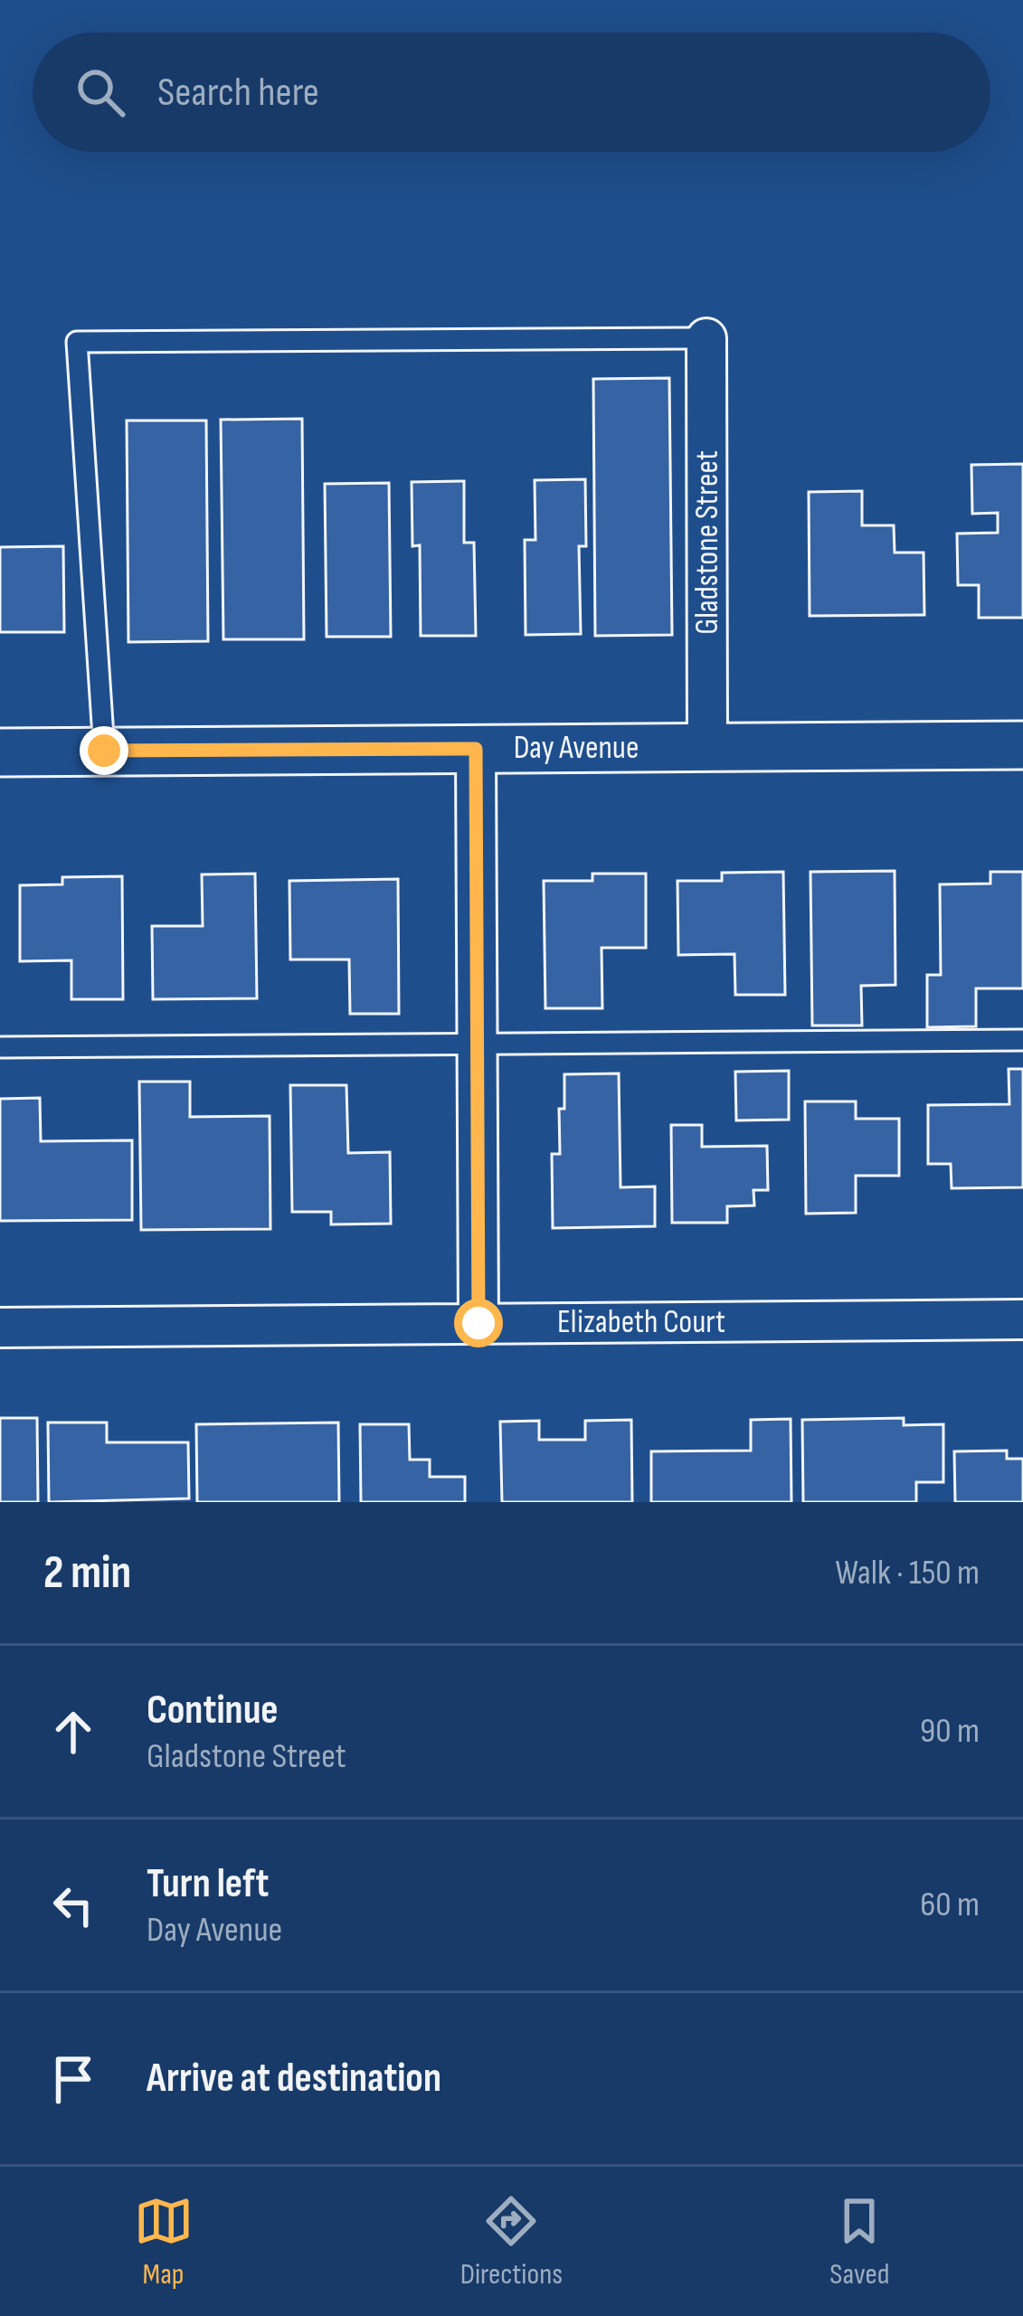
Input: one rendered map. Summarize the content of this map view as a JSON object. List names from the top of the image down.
{
  "streets": {
    "street": ["Gladstone Street", "Day Avenue", "Elizabeth Court"]
  },
  "crossings": [
    ["Gladstone Street", "Day Avenue"]
  ],
  "page": {
    "search": "Search here",
    "heading": ["2 min", "Walk · 150 m"],
    "list": [
      ["Continue", "Gladstone Street", "90 m"],
      ["Turn left", "Day Avenue", "60 m"],
      "Arrive at destination"
    ],
    "nav": ["Map", "Directions", "Saved"]
  }
}
